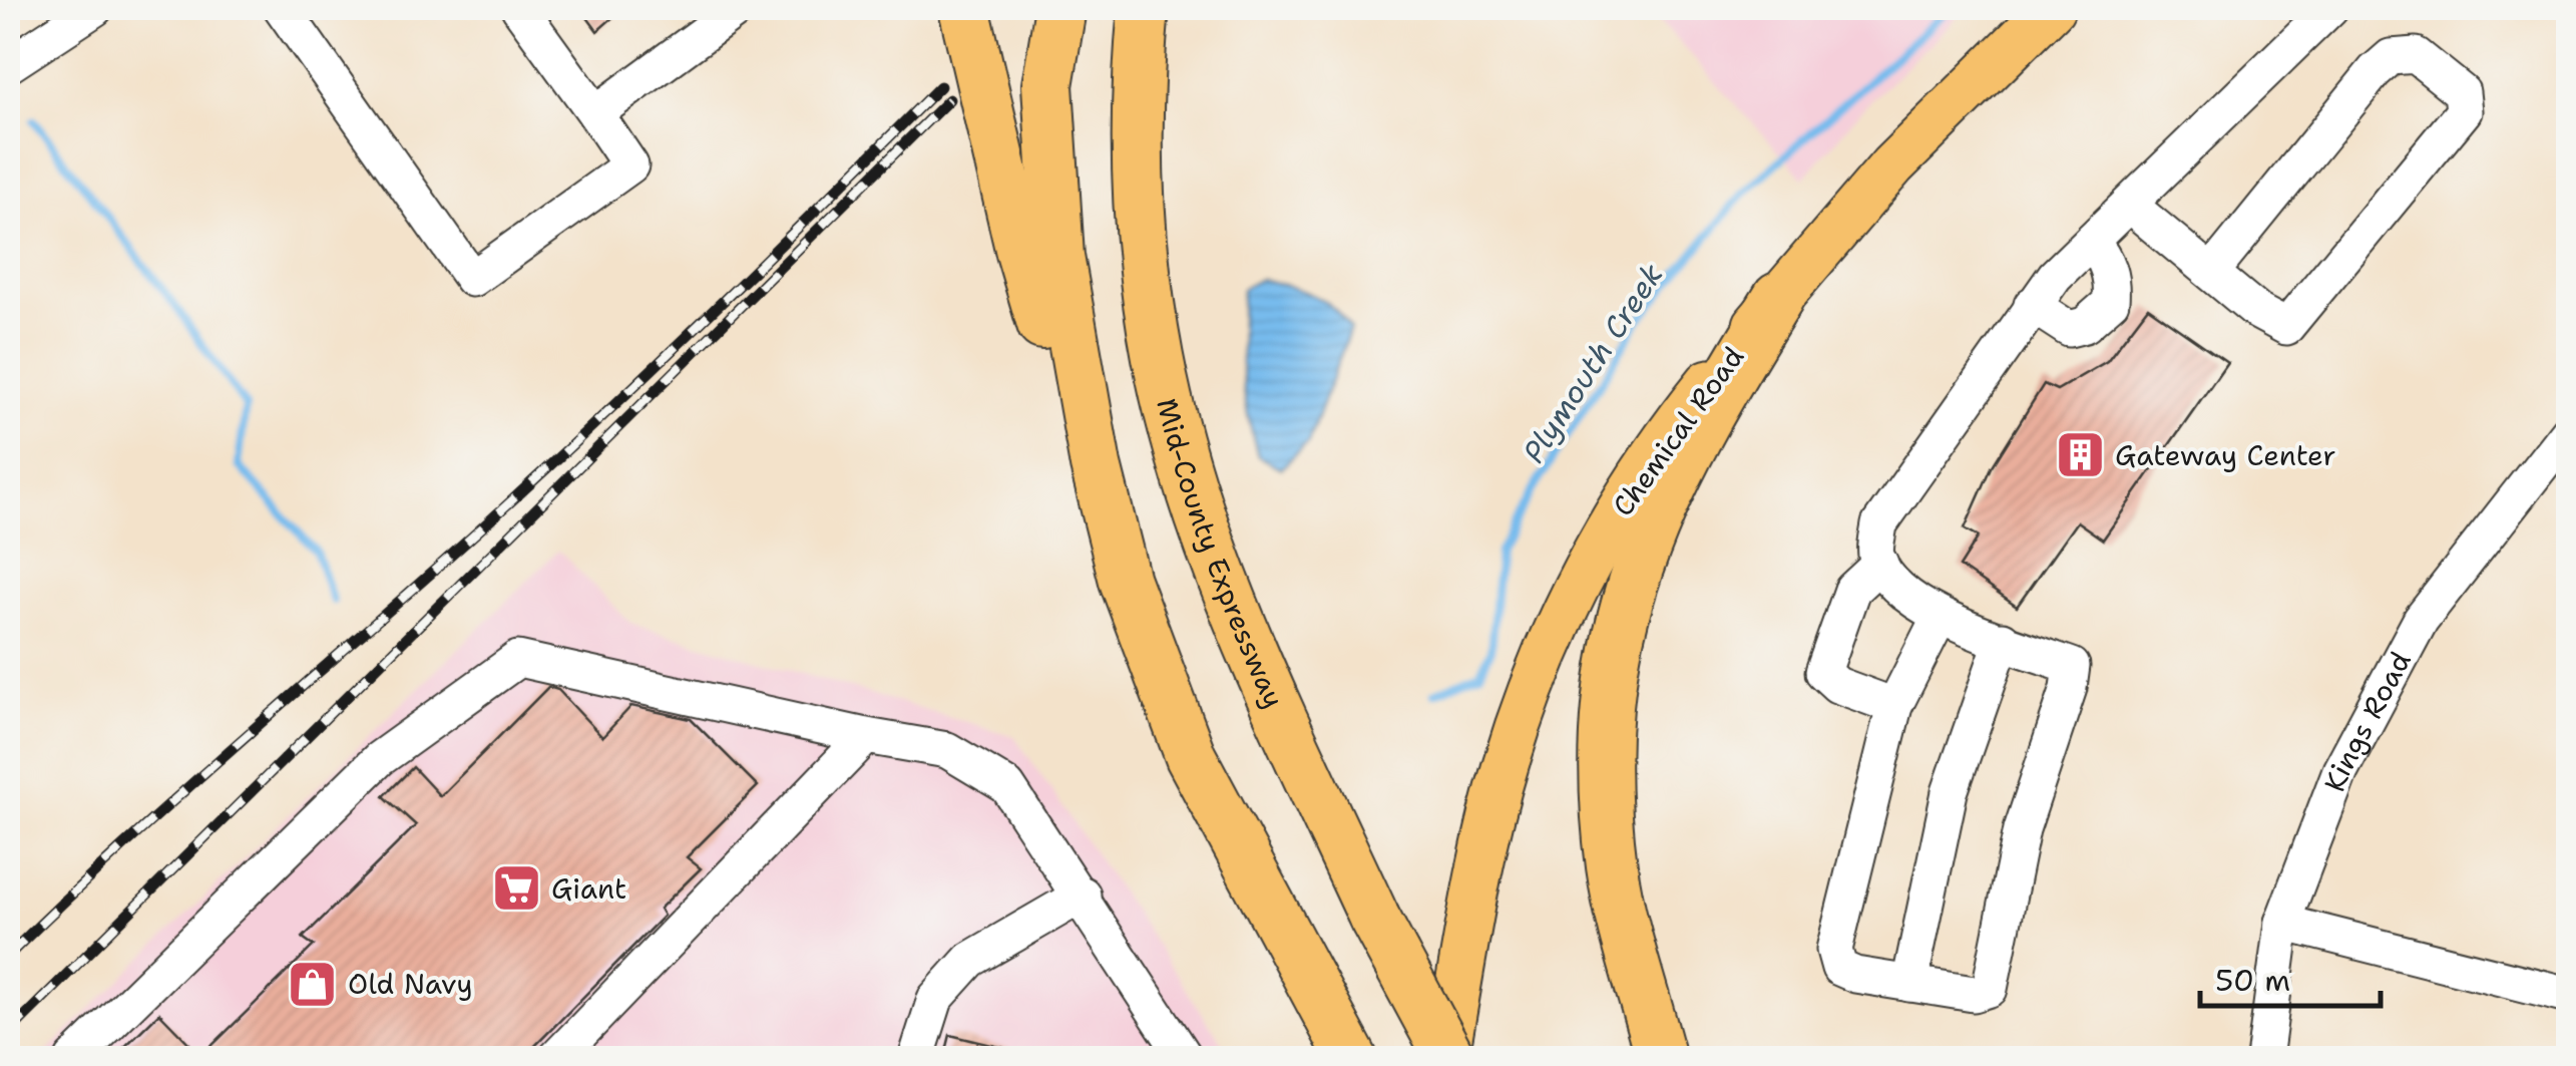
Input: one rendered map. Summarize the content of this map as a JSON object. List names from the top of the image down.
{
  "streets": {
    "highway": ["Mid-County Expressway"],
    "main road": ["Chemical Road"],
    "street": ["Kings Road"]
  },
  "crossings": [
    ["Chemical Road", "Mid-County Expressway"]
  ],
  "water": ["Plymouth Creek"],
  "places": {
    "building": ["Gateway Center"],
    "supermarket": ["Giant"],
    "shop": ["Old Navy"]
  },
  "scale_bar": "50 m"
}
